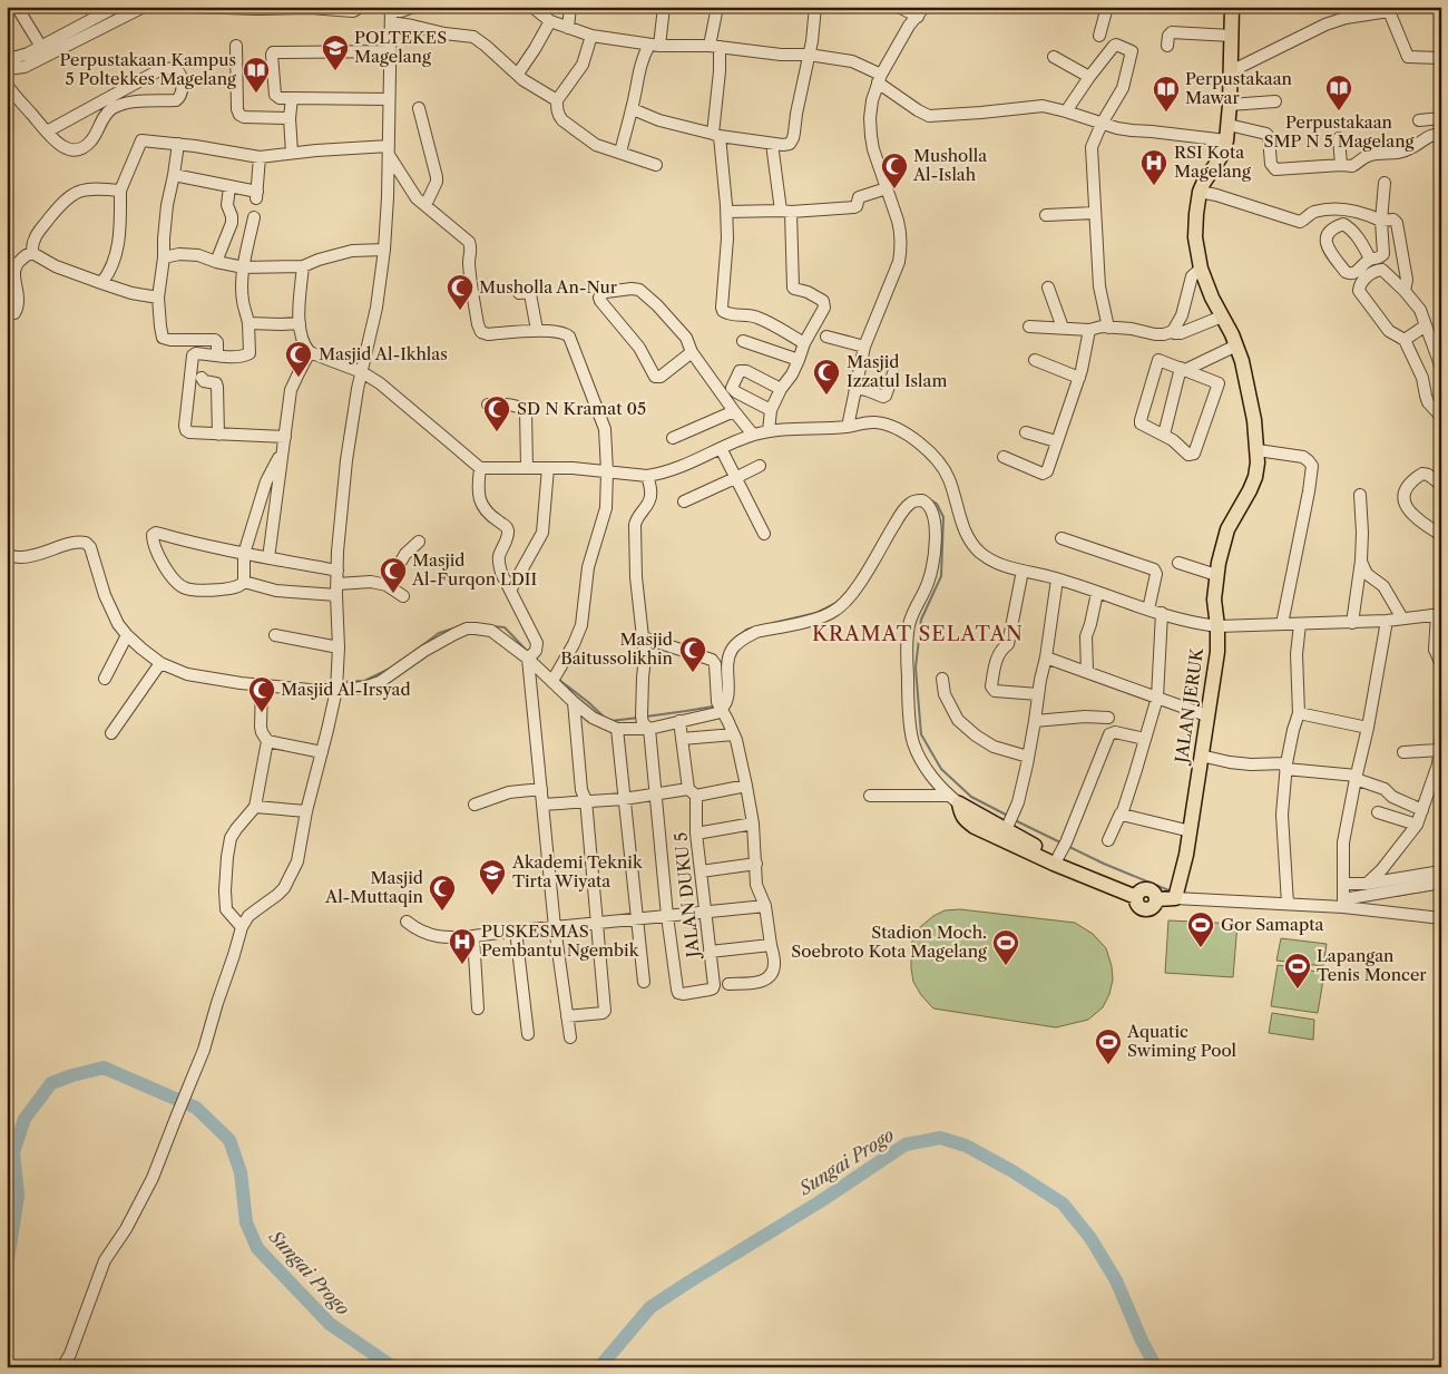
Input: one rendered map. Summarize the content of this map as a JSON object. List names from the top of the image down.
{
  "streets": {
    "main road": ["JALAN JERUK"],
    "street": ["JALAN DUKU 5"]
  },
  "districts": ["KRAMAT SELATAN"],
  "water": ["Sungai Progo"],
  "places": {
    "school or university": ["POLTEKES Magelang", "Akademi Teknik Tirta Wiyata"],
    "library": ["Perpustakaan Kampus 5 Poltekkes Magelang", "Perpustakaan SMP N 5 Magelang", "Perpustakaan Mawar"],
    "hospital": ["RSI Kota Magelang", "PUSKESMAS Pembantu Ngembik"],
    "mosque": [
      "Musholla Al-Islah",
      "Musholla An-Nur",
      "Masjid Al-Ikhlas",
      "Masjid Izzatul Islam",
      "SD N Kramat 05",
      "Masjid Al-Furqon LDII",
      "Masjid Baitussolikhin",
      "Masjid Al-Irsyad",
      "Masjid Al-Muttaqin"
    ],
    "sports": [
      "Gor Samapta",
      "Stadion Moch. Soebroto Kota Magelang",
      "Lapangan Tenis Moncer",
      "Aquatic Swiming Pool"
    ]
  }
}
